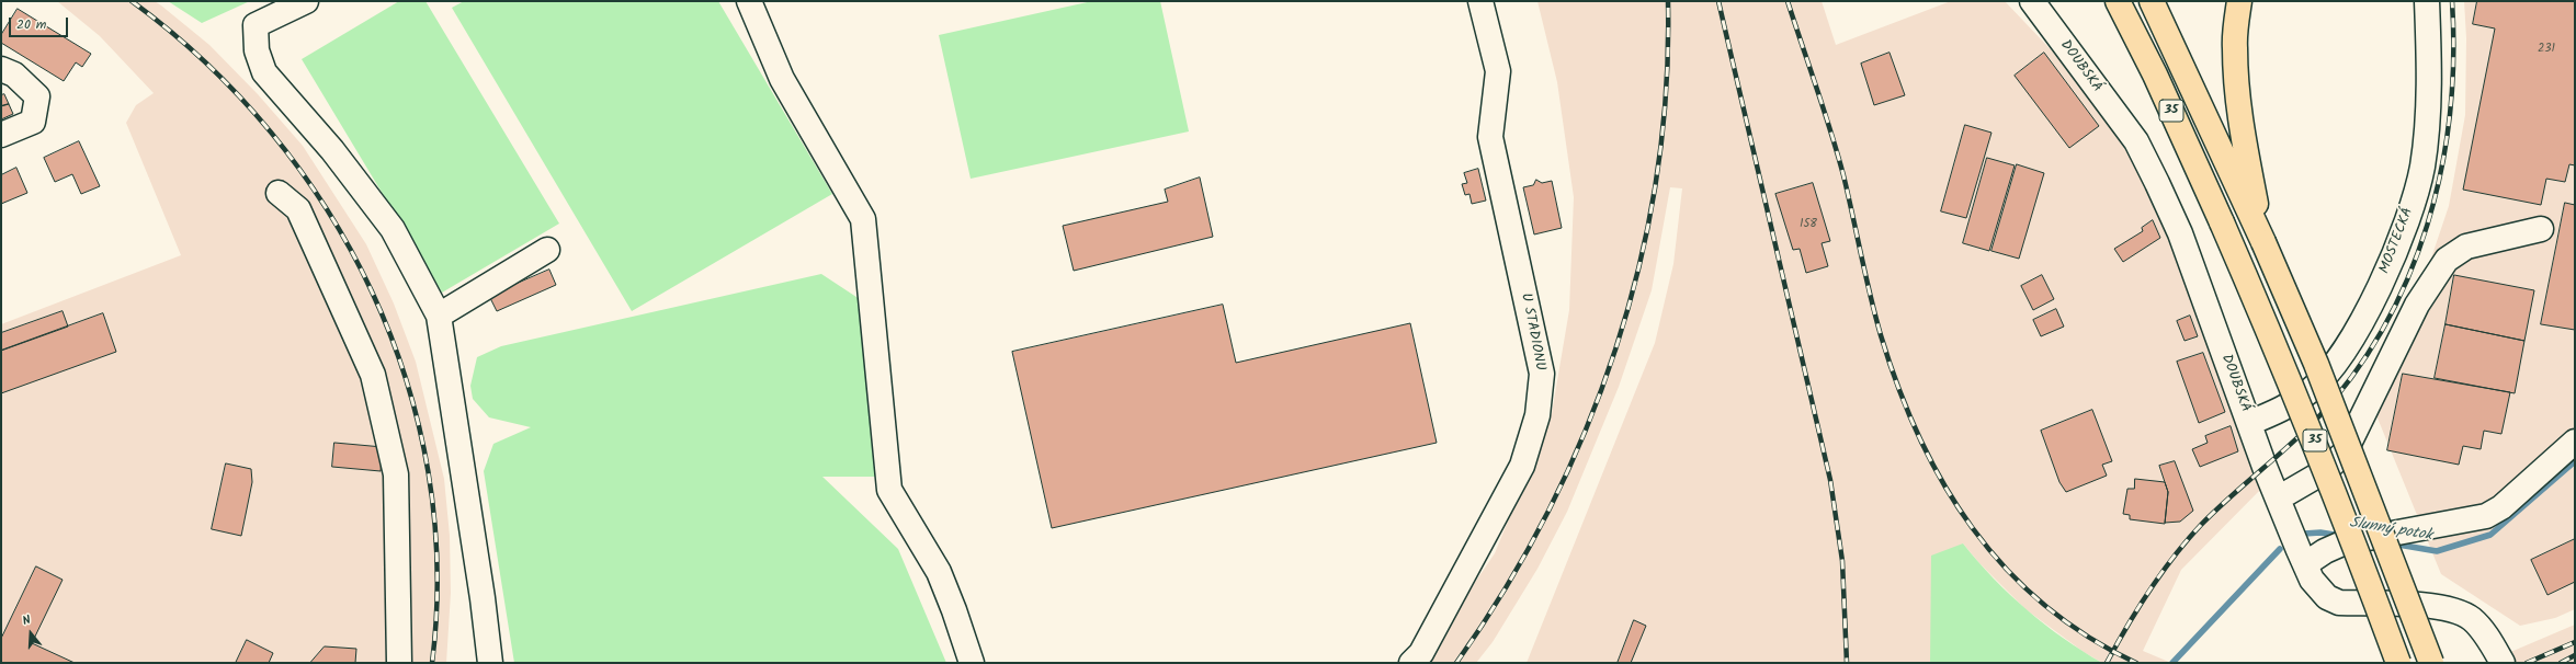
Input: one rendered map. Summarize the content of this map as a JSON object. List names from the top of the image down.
{
  "streets": {
    "highway": ["35"],
    "street": ["DOUBSKÁ", "MOSTECKÁ", "U STADIONU"]
  },
  "crossings": [
    ["DOUBSKÁ", "MOSTECKÁ"]
  ],
  "water": ["Slunný potok"],
  "house_numbers": ["231", "158"],
  "scale_bar": "20 m",
  "north": "top"
}
